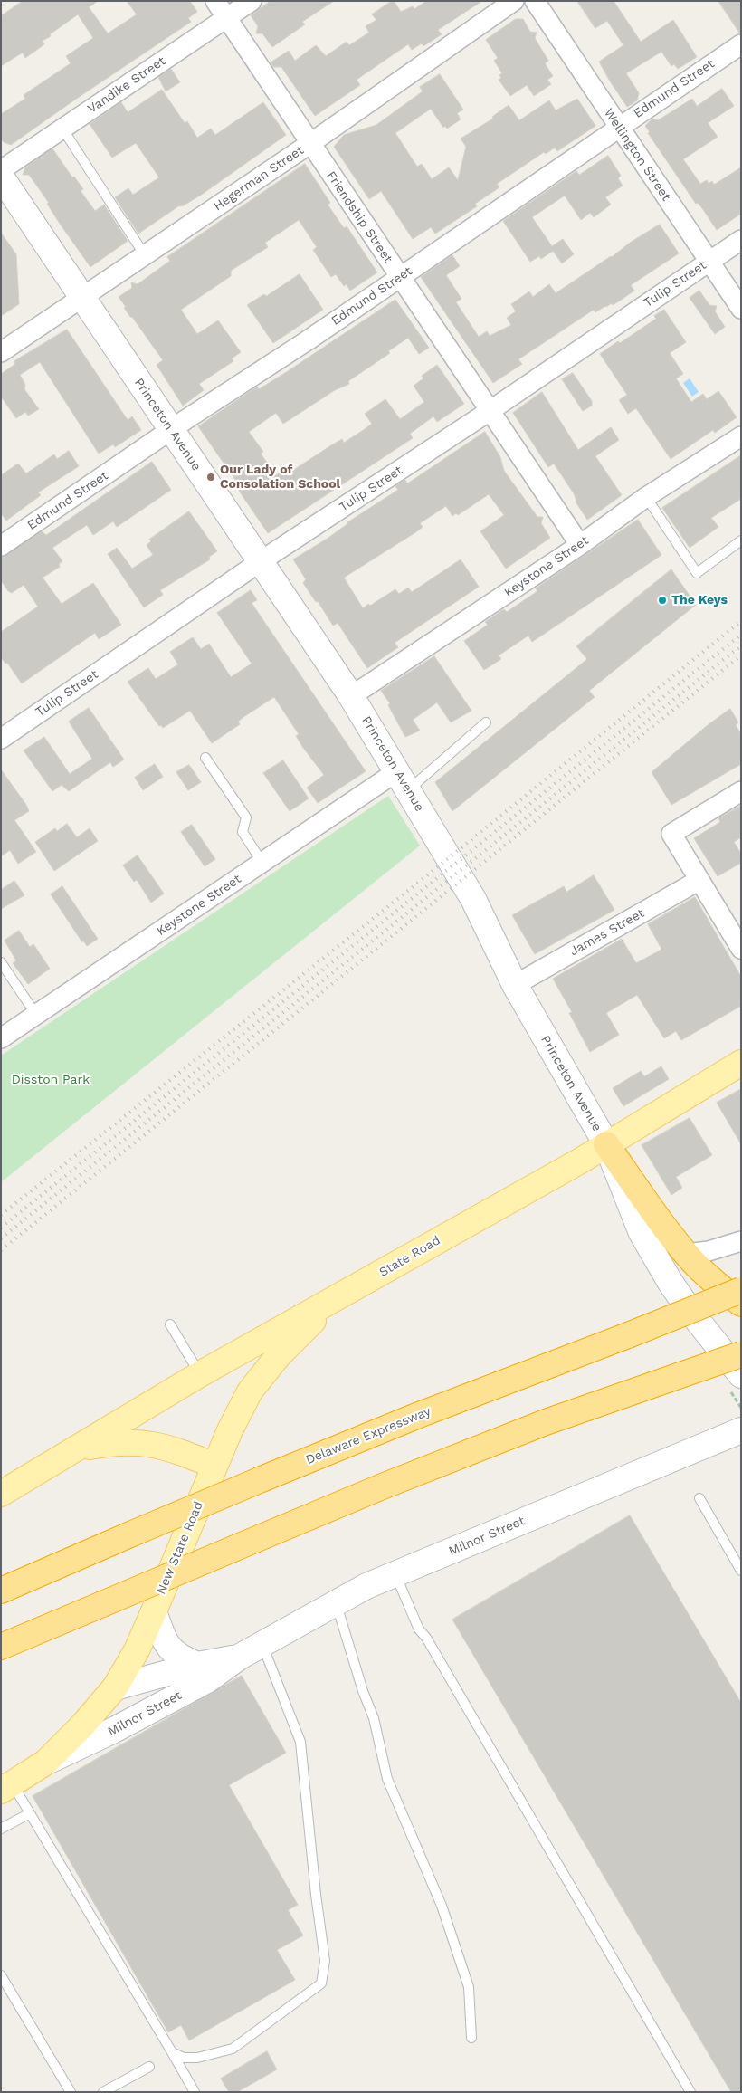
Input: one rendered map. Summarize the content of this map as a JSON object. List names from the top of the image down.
{
  "streets": {
    "highway": ["Delaware Expressway"],
    "main road": [
      "Princeton Avenue",
      "State Road",
      "Milnor Street",
      "New State Road"
    ],
    "street": [
      "Vandike Street",
      "Edmund Street",
      "Wellington Street",
      "Hegerman Street",
      "Friendship Street",
      "Tulip Street",
      "Keystone Street",
      "James Street"
    ]
  },
  "crossings": [
    ["Vandike Street", "Friendship Street"],
    ["Edmund Street", "Wellington Street"],
    ["Edmund Street", "Friendship Street"],
    ["Edmund Street", "Princeton Avenue"],
    ["Wellington Street", "Tulip Street"],
    ["Hegerman Street", "Friendship Street"],
    ["Hegerman Street", "Princeton Avenue"],
    ["Friendship Street", "Tulip Street"],
    ["Friendship Street", "Keystone Street"],
    ["Tulip Street", "Princeton Avenue"],
    ["Princeton Avenue", "Keystone Street"],
    ["Princeton Avenue", "James Street"],
    ["Princeton Avenue", "State Road"],
    ["State Road", "New State Road"],
    ["Milnor Street", "New State Road"]
  ],
  "parks": ["Disston Park"],
  "places": ["Our Lady of Consolation School", "The Keys"]
}
